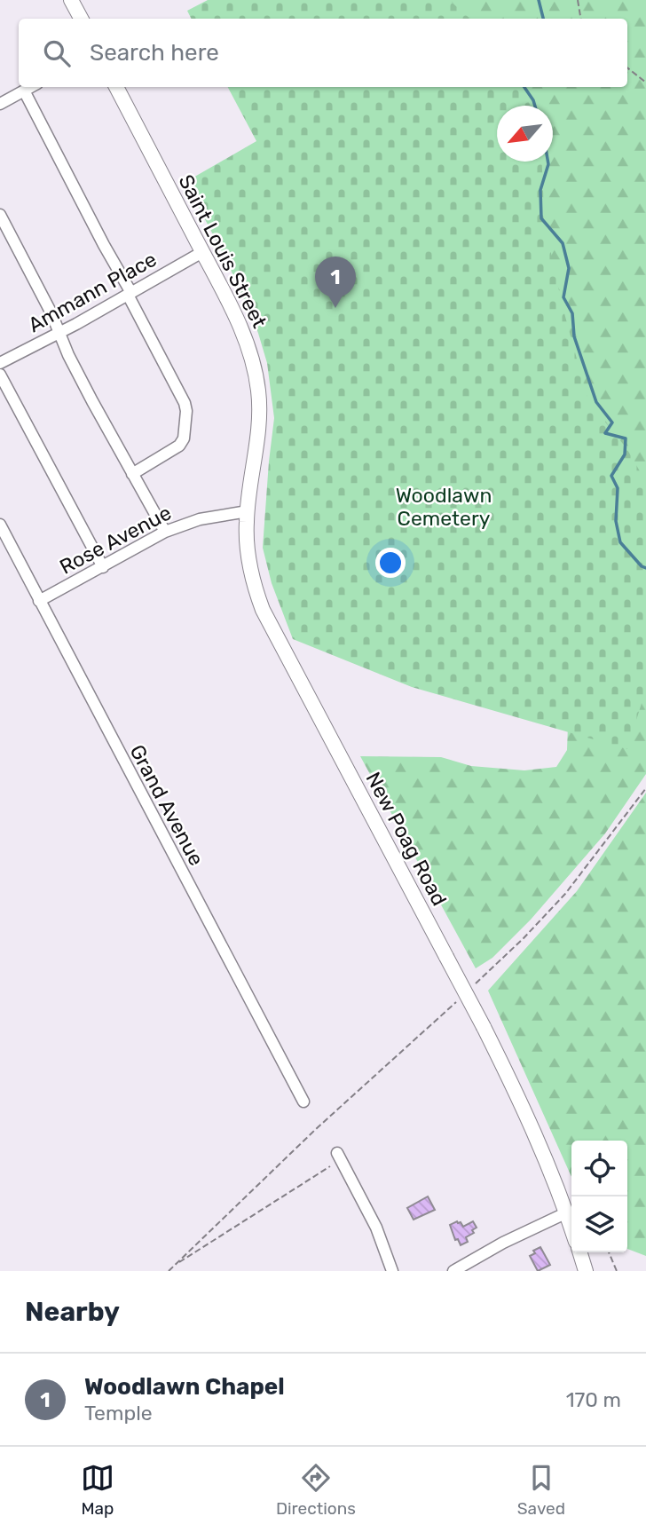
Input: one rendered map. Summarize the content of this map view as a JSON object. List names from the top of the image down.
{
  "streets": {
    "main road": ["Saint Louis Street", "New Poag Road"],
    "street": ["Ammann Place", "Rose Avenue", "Grand Avenue"]
  },
  "crossings": [
    ["Saint Louis Street", "Ammann Place"],
    ["Saint Louis Street", "New Poag Road"],
    ["Rose Avenue", "Grand Avenue"],
    ["Rose Avenue", "New Poag Road"]
  ],
  "parks": ["Woodlawn Cemetery"],
  "north": "bottom left",
  "page": {
    "search": "Search here",
    "pins": "1",
    "heading": "Nearby",
    "list": [
      {
        "mark": "1",
        "name": "Woodlawn Chapel",
        "note": "Temple",
        "value": "170 m"
      }
    ],
    "nav": ["Map", "Directions", "Saved"]
  }
}
